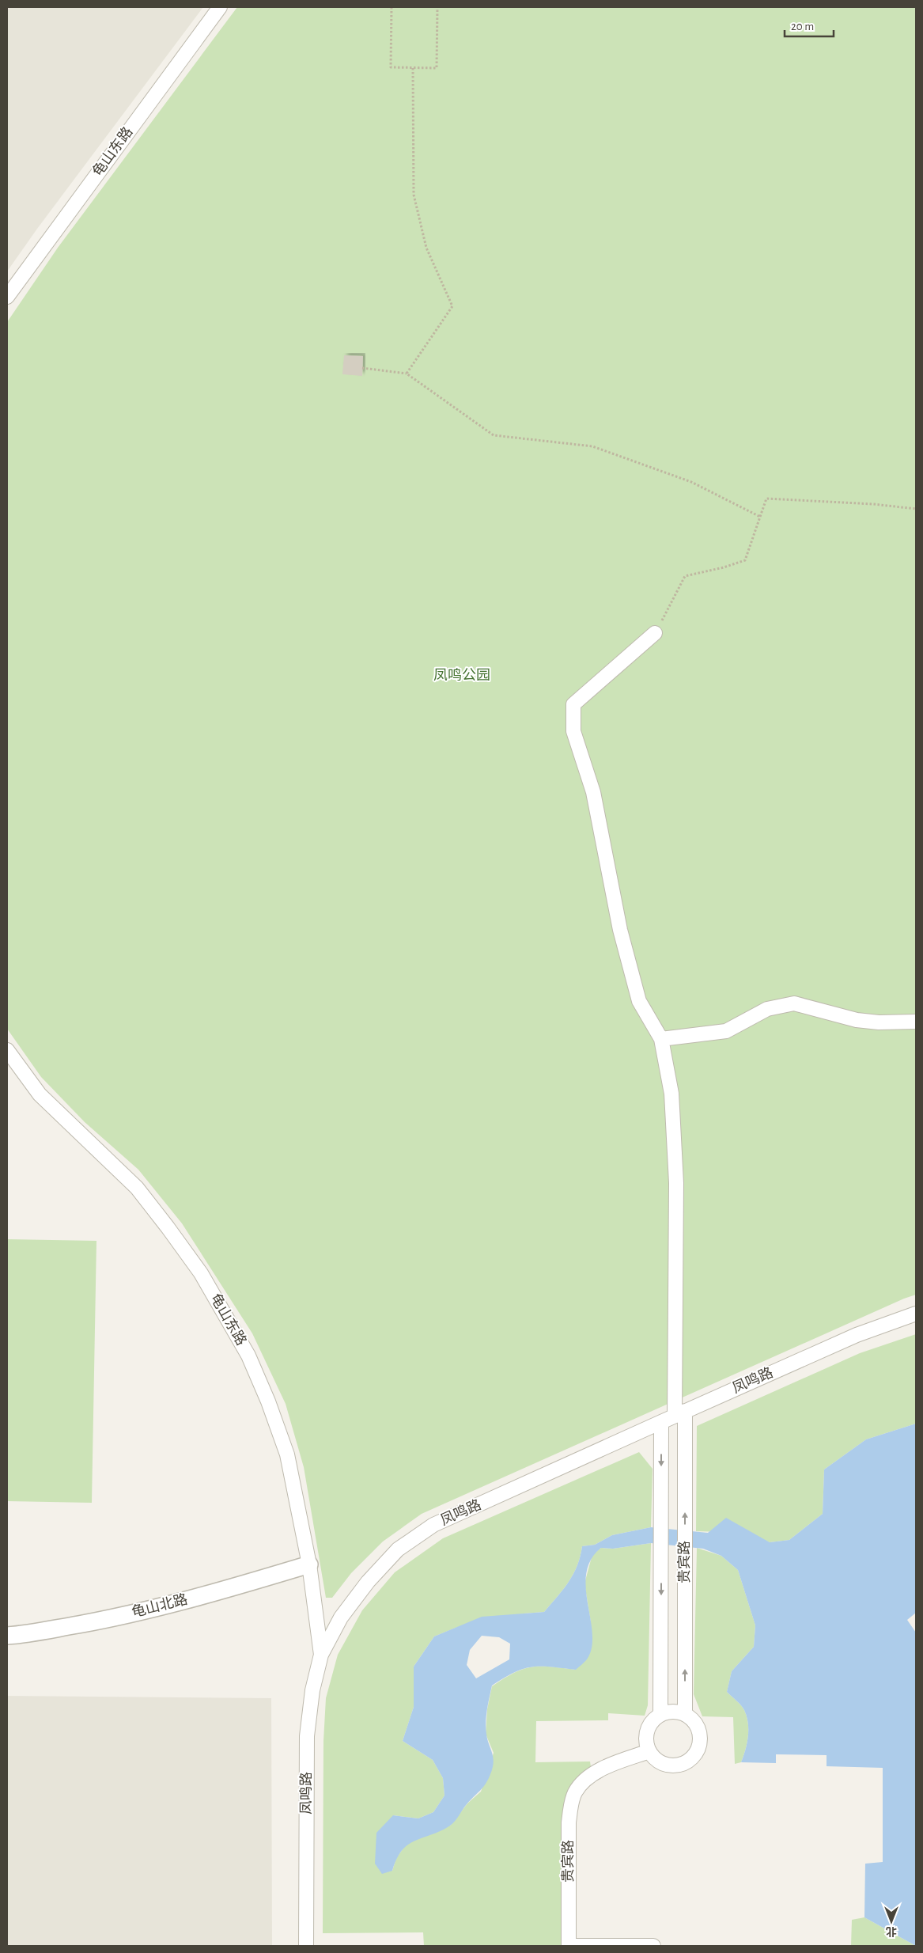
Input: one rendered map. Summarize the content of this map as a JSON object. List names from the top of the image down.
{
  "streets": {
    "street": [
      "龟山东路",
      "凤鸣路",
      "贵宾路",
      "龟山北路"
    ]
  },
  "crossings": [
    ["龟山东路", "凤鸣路"],
    ["龟山东路", "龟山北路"],
    ["凤鸣路", "贵宾路"]
  ],
  "parks": ["凤鸣公园"],
  "scale_bar": "20 m",
  "north": "bottom"
}
